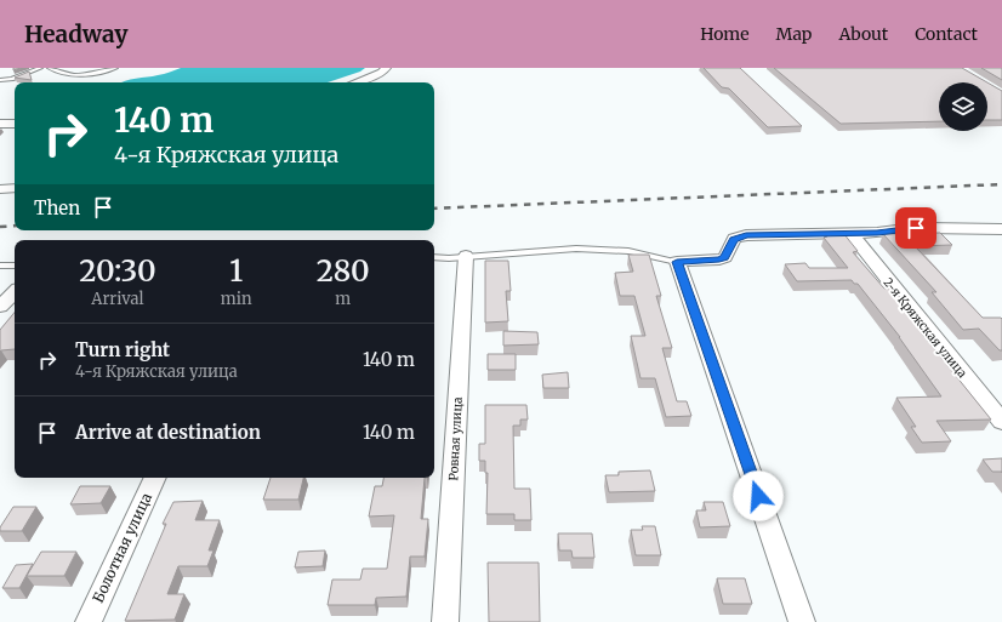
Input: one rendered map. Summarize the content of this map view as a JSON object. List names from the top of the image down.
{
  "streets": {
    "street": ["2-я Кряжская улица", "Ровная улица", "Болотная улица"]
  },
  "page": {
    "header": "Headway",
    "nav": [
      "Home",
      "Map",
      "About",
      "Contact"
    ],
    "turn": ["140 m", "4-я Кряжская улица"],
    "then": "Then",
    "eta": [
      "20:30",
      "Arrival",
      "1",
      "min",
      "280",
      "m"
    ],
    "list": [
      {
        "name": "Turn right",
        "note": "4-я Кряжская улица",
        "value": "140 m"
      },
      {
        "name": "Arrive at destination",
        "value": "140 m"
      }
    ]
  }
}
